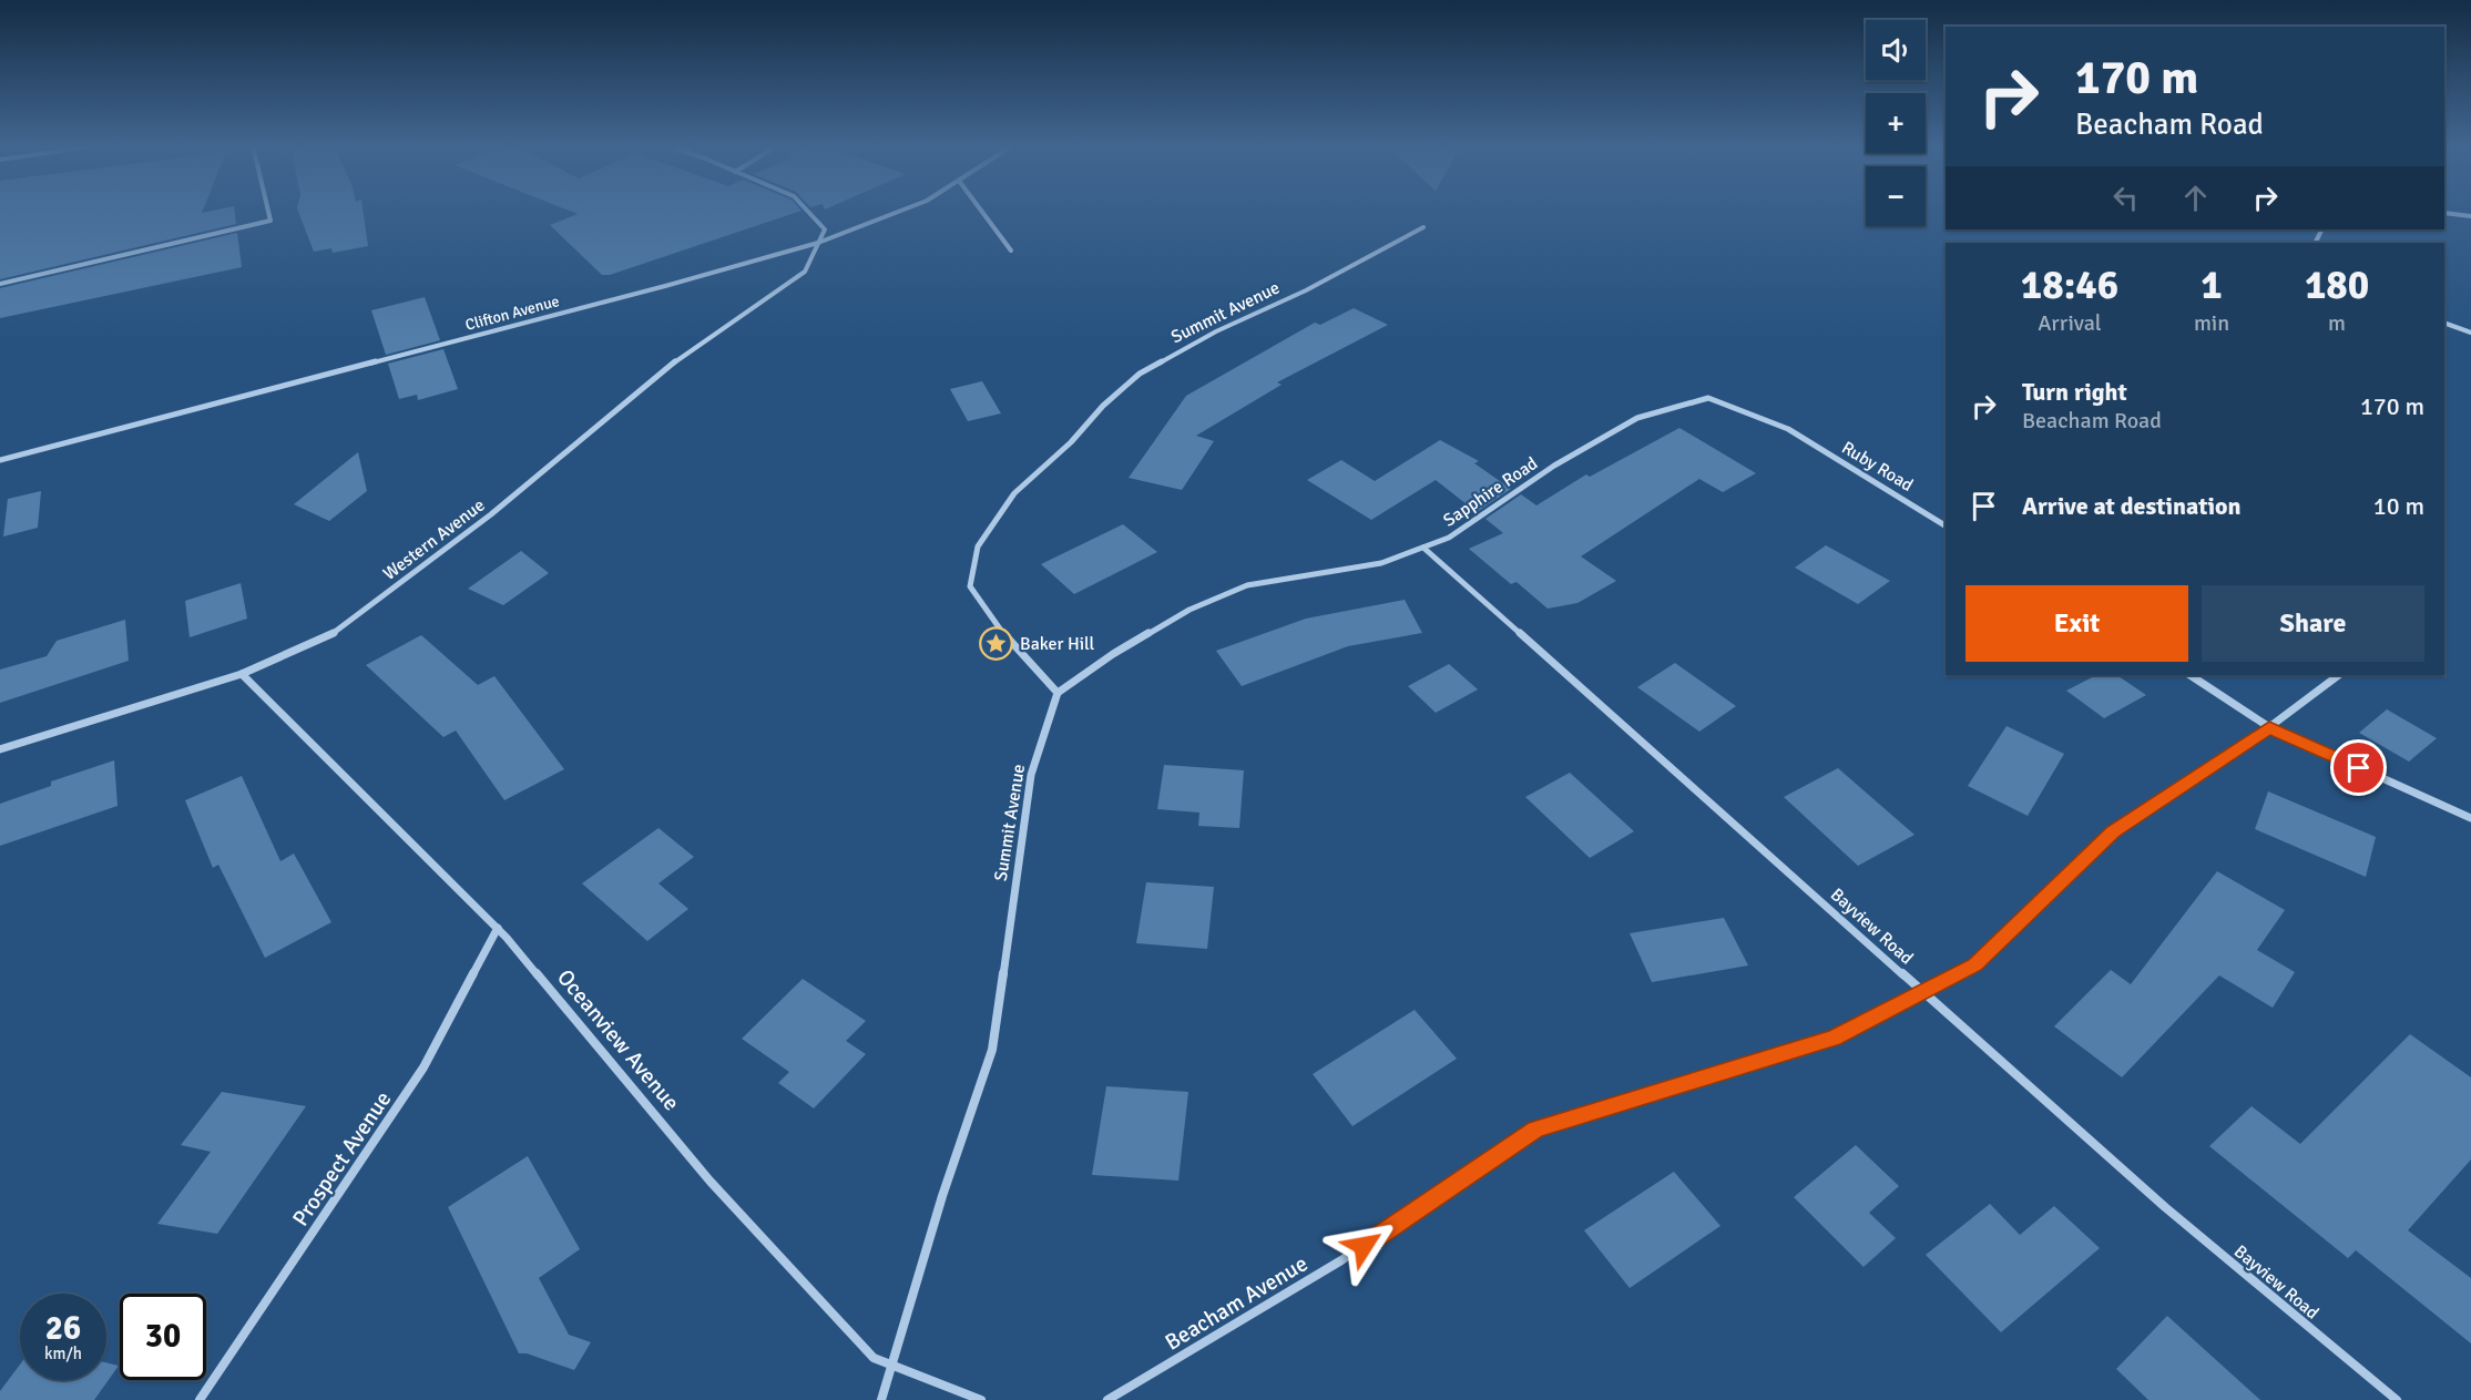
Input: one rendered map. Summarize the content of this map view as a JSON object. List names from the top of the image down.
{
  "streets": {
    "street": [
      "Summit Avenue",
      "Clifton Avenue",
      "Ruby Road",
      "Sapphire Road",
      "Western Avenue",
      "Bayview Road",
      "Oceanview Avenue",
      "Prospect Avenue",
      "Beacham Avenue"
    ]
  },
  "crossings": [
    ["Summit Avenue", "Sapphire Road"],
    ["Summit Avenue", "Oceanview Avenue"],
    ["Clifton Avenue", "Western Avenue"],
    ["Ruby Road", "Sapphire Road"],
    ["Sapphire Road", "Bayview Road"],
    ["Western Avenue", "Oceanview Avenue"],
    ["Bayview Road", "Beacham Avenue"],
    ["Oceanview Avenue", "Prospect Avenue"]
  ],
  "places": {
    "place": ["Baker Hill"]
  },
  "page": {
    "map_buttons": ["+", "−"],
    "turn": ["170 m", "Beacham Road"],
    "eta": [
      "18:46",
      "Arrival",
      "1",
      "min",
      "180",
      "m"
    ],
    "list": [
      {
        "name": "Turn right",
        "note": "Beacham Road",
        "value": "170 m"
      },
      {
        "name": "Arrive at destination",
        "value": "10 m"
      }
    ],
    "buttons": ["Exit", "Share"],
    "speed": "26 km/h",
    "limit": "30"
  }
}
